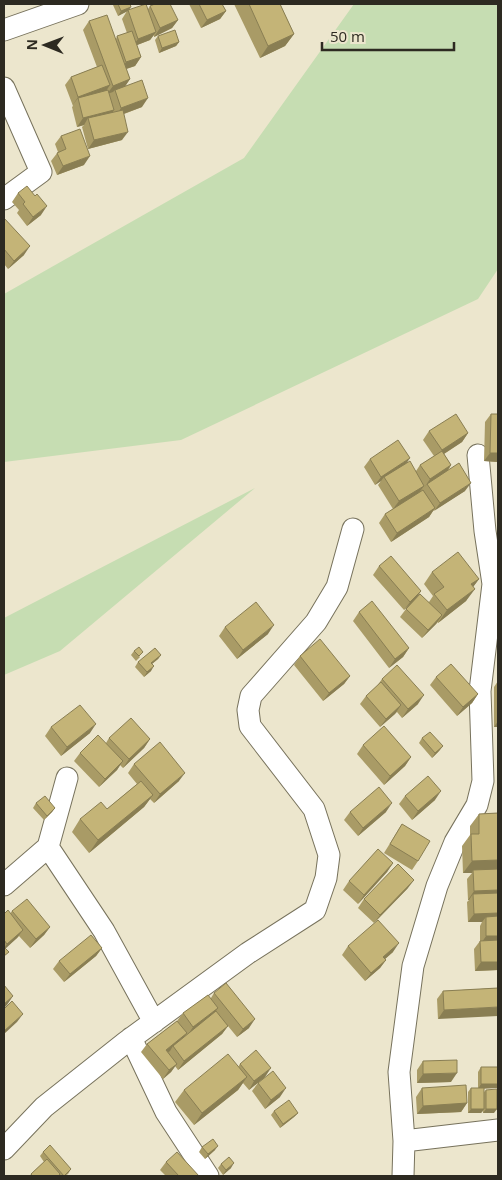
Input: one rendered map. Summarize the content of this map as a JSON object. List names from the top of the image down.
{
  "scale_bar": "50 m",
  "north": "left"
}
